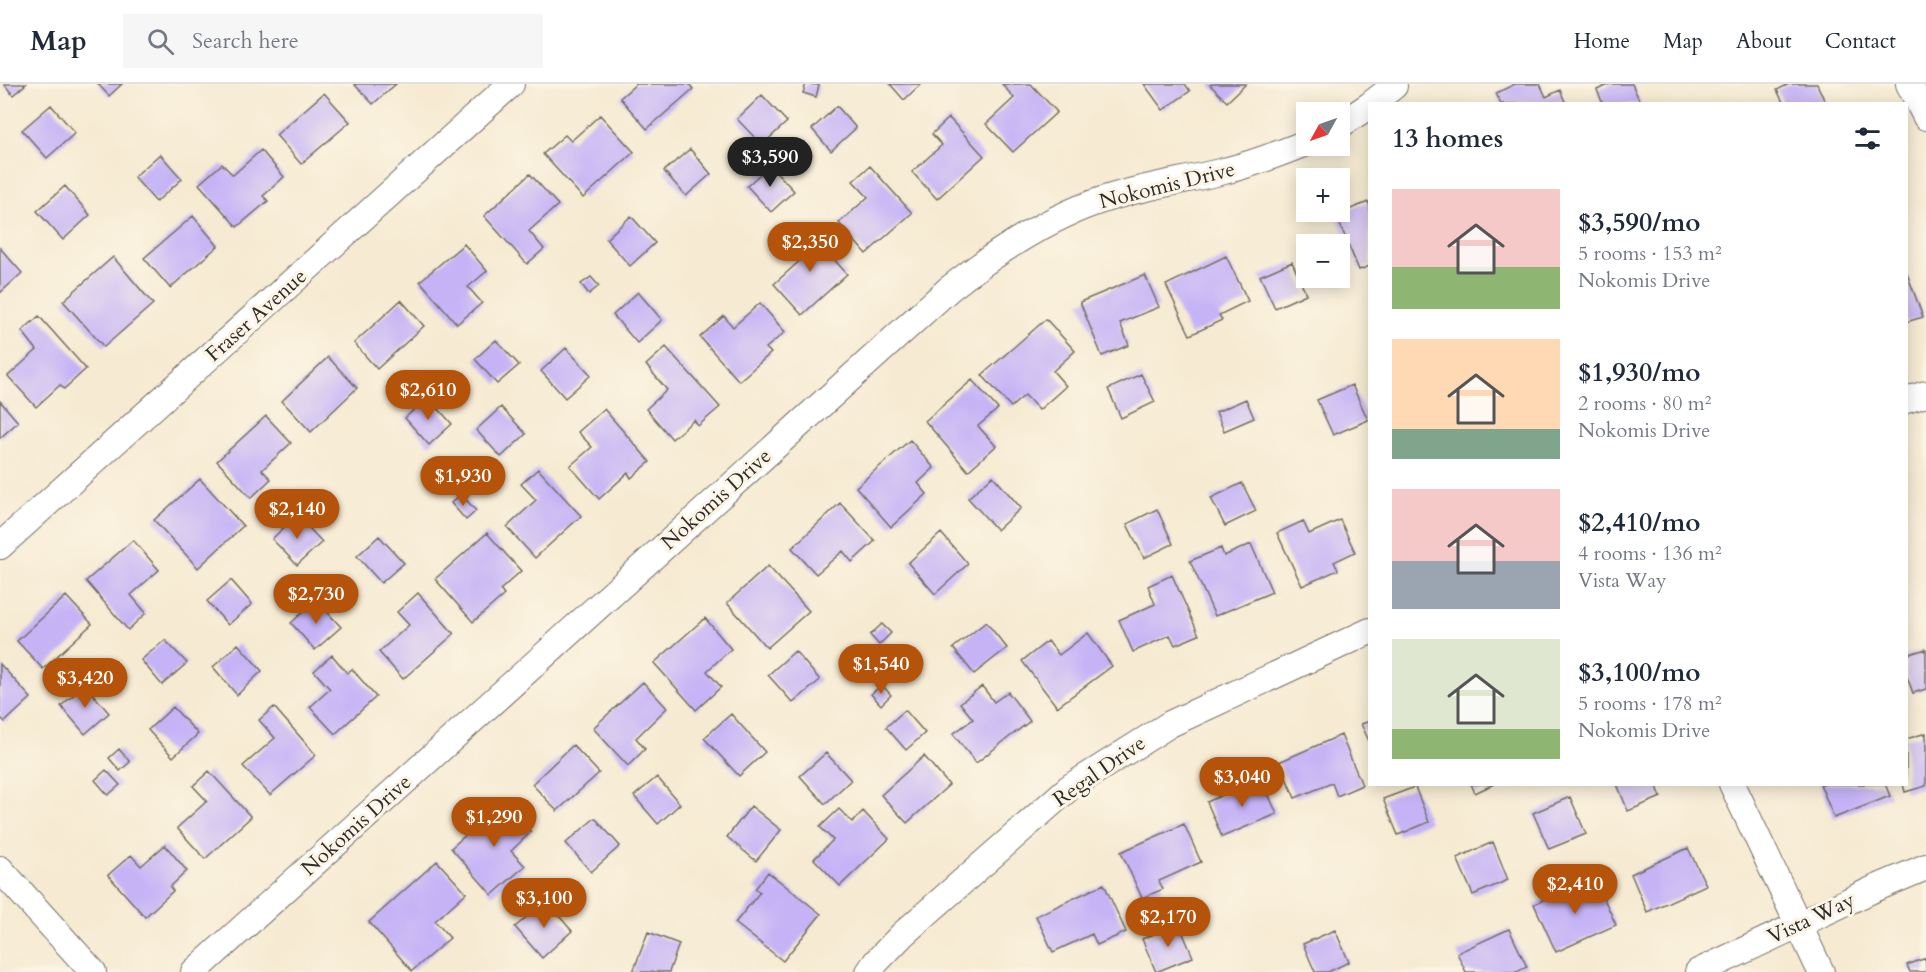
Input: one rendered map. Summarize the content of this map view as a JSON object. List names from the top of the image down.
{
  "streets": {
    "street": [
      "Nokomis Drive",
      "Fraser Avenue",
      "Regal Drive",
      "Vista Way"
    ]
  },
  "north": "bottom left",
  "page": {
    "header": "Map",
    "search": "Search here",
    "nav": [
      "Home",
      "Map",
      "About",
      "Contact"
    ],
    "map_buttons": ["+", "−"],
    "heading": "13 homes",
    "price": [
      "$3,590",
      "$2,350",
      "$2,610",
      "$1,930",
      "$2,140",
      "$2,730",
      "$1,540",
      "$3,420",
      "$3,040",
      "$1,290",
      "$2,410",
      "$3,100",
      "$2,170"
    ],
    "list": [
      {
        "name": "$3,590/mo",
        "note": "5 rooms · 153 m² · Nokomis Drive"
      },
      {
        "name": "$1,930/mo",
        "note": "2 rooms · 80 m² · Nokomis Drive"
      },
      {
        "name": "$2,410/mo",
        "note": "4 rooms · 136 m² · Vista Way"
      },
      {
        "name": "$3,100/mo",
        "note": "5 rooms · 178 m² · Nokomis Drive"
      }
    ]
  }
}
